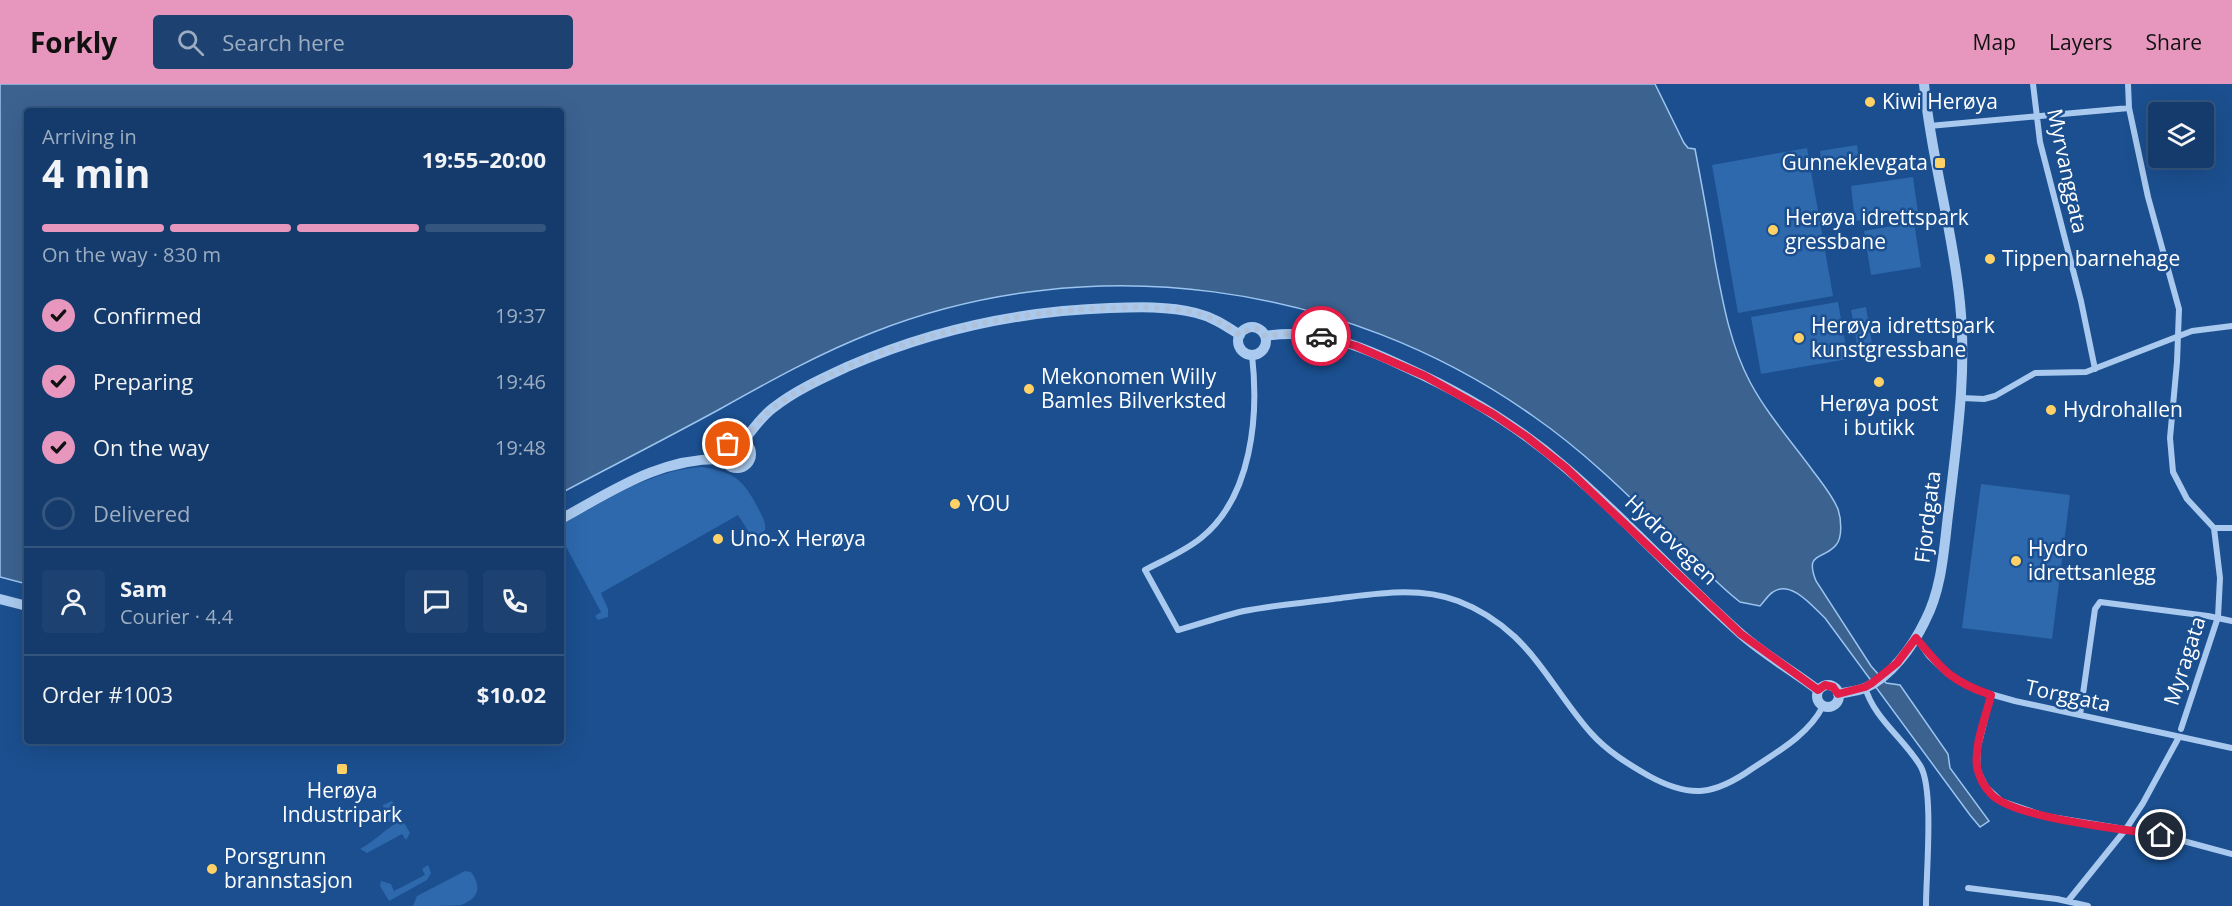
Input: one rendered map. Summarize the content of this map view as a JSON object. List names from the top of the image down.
{
  "streets": {
    "street": [
      "Myrvanggata",
      "Fjordgata",
      "Hydrovegen",
      "Myragata",
      "Torggata"
    ]
  },
  "crossings": [
    ["Fjordgata", "Hydrovegen"],
    ["Fjordgata", "Torggata"],
    ["Myragata", "Torggata"]
  ],
  "places": {
    "other": [
      "Kiwi Herøya",
      "Herøya idrettspark gressbane",
      "Tippen barnehage",
      "Herøya idrettspark kunstgressbane",
      "Herøya post i butikk",
      "Mekonomen Willy Bamles Bilverksted",
      "Hydrohallen",
      "YOU",
      "Uno-X Herøya",
      "Hydro idrettsanlegg",
      "Porsgrunn brannstasjon"
    ],
    "transit": ["Gunneklevgata", "Herøya Industripark"]
  },
  "page": {
    "header": "Forkly",
    "search": "Search here",
    "nav": ["Map", "Layers", "Share"],
    "heading": ["4 min", "Arriving in", "19:55–20:00"],
    "panel": [
      "Sam",
      "Courier · 4.4",
      "Order #1003",
      "$10.02"
    ],
    "bar": "On the way · 830 m",
    "list": [
      ["Confirmed", "19:37"],
      ["Preparing", "19:46"],
      ["On the way", "19:48"],
      "Delivered"
    ]
  }
}
